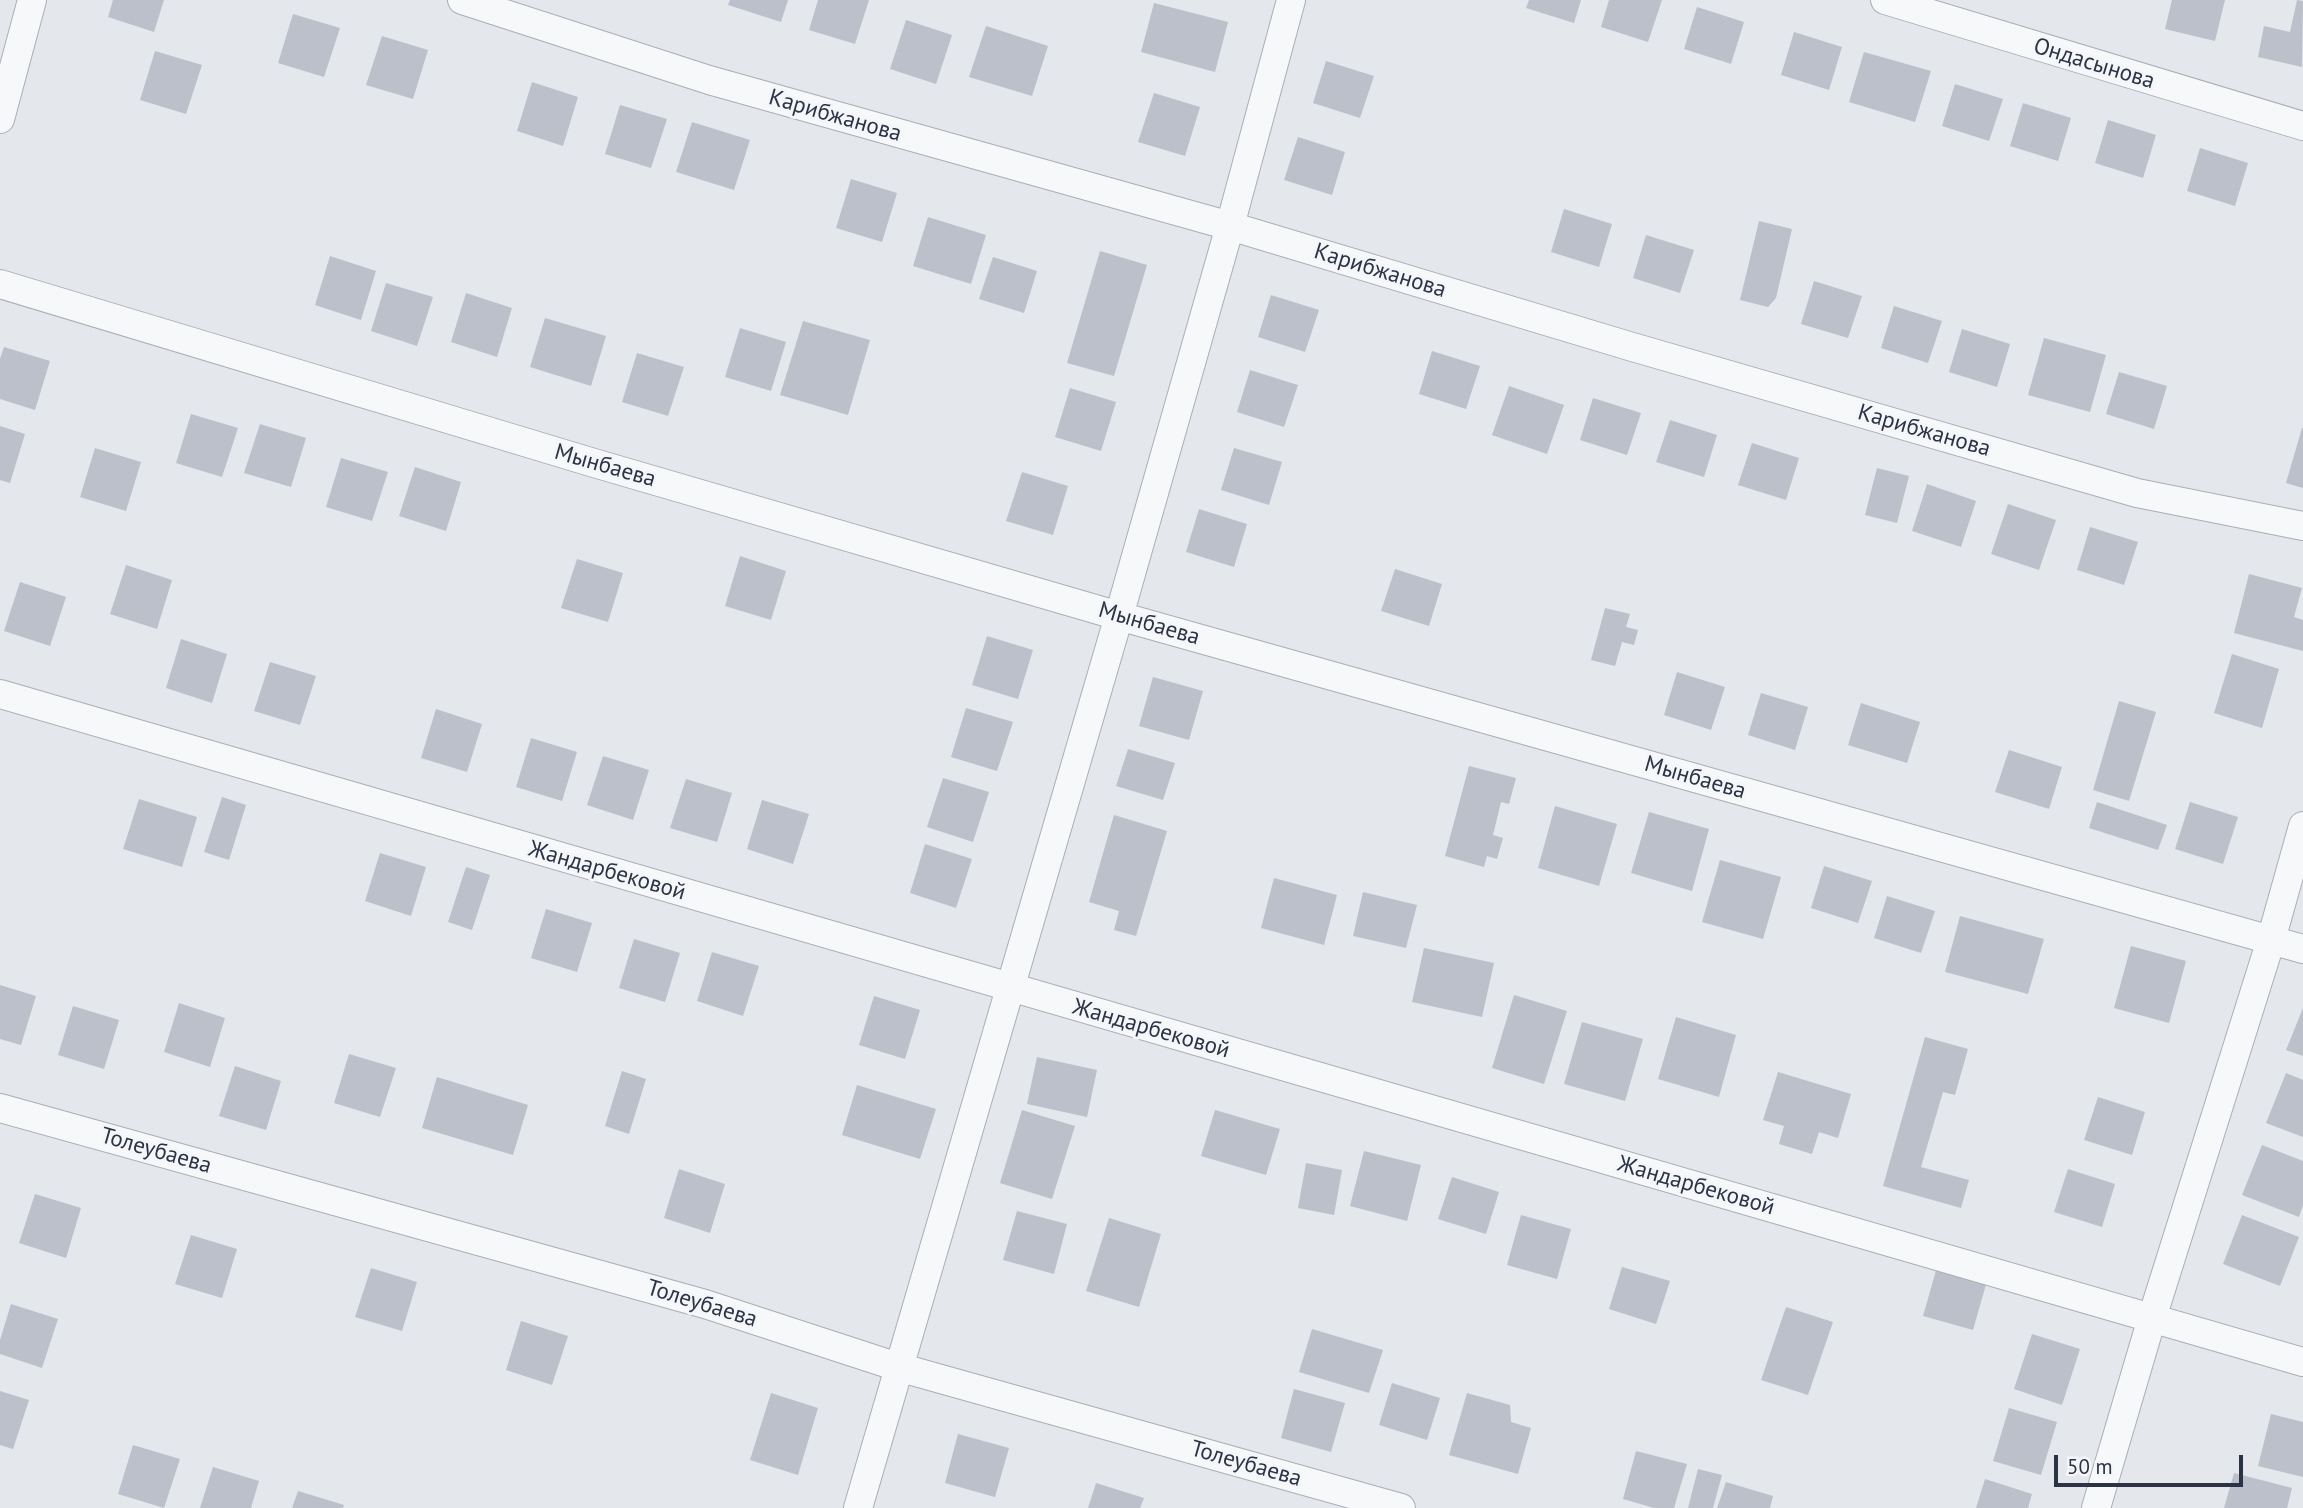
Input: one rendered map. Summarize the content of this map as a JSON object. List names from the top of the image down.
{
  "streets": {
    "street": [
      "Ондасынова",
      "Карибжанова",
      "Мынбаева",
      "Жандарбековой",
      "Толеубаева"
    ]
  },
  "scale_bar": "50 m"
}
